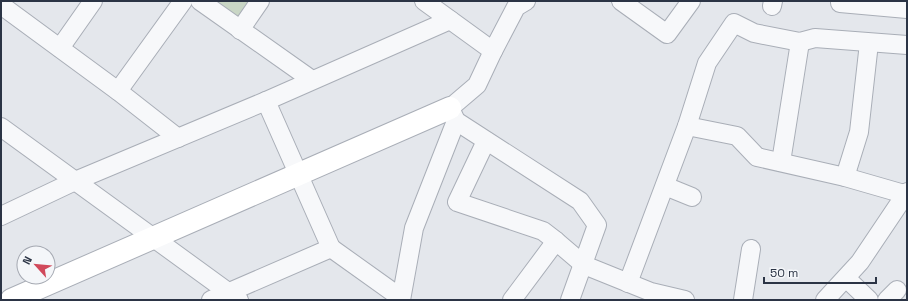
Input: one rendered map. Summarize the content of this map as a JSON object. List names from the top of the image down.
{
  "scale_bar": "50 m",
  "north": "top left"
}
